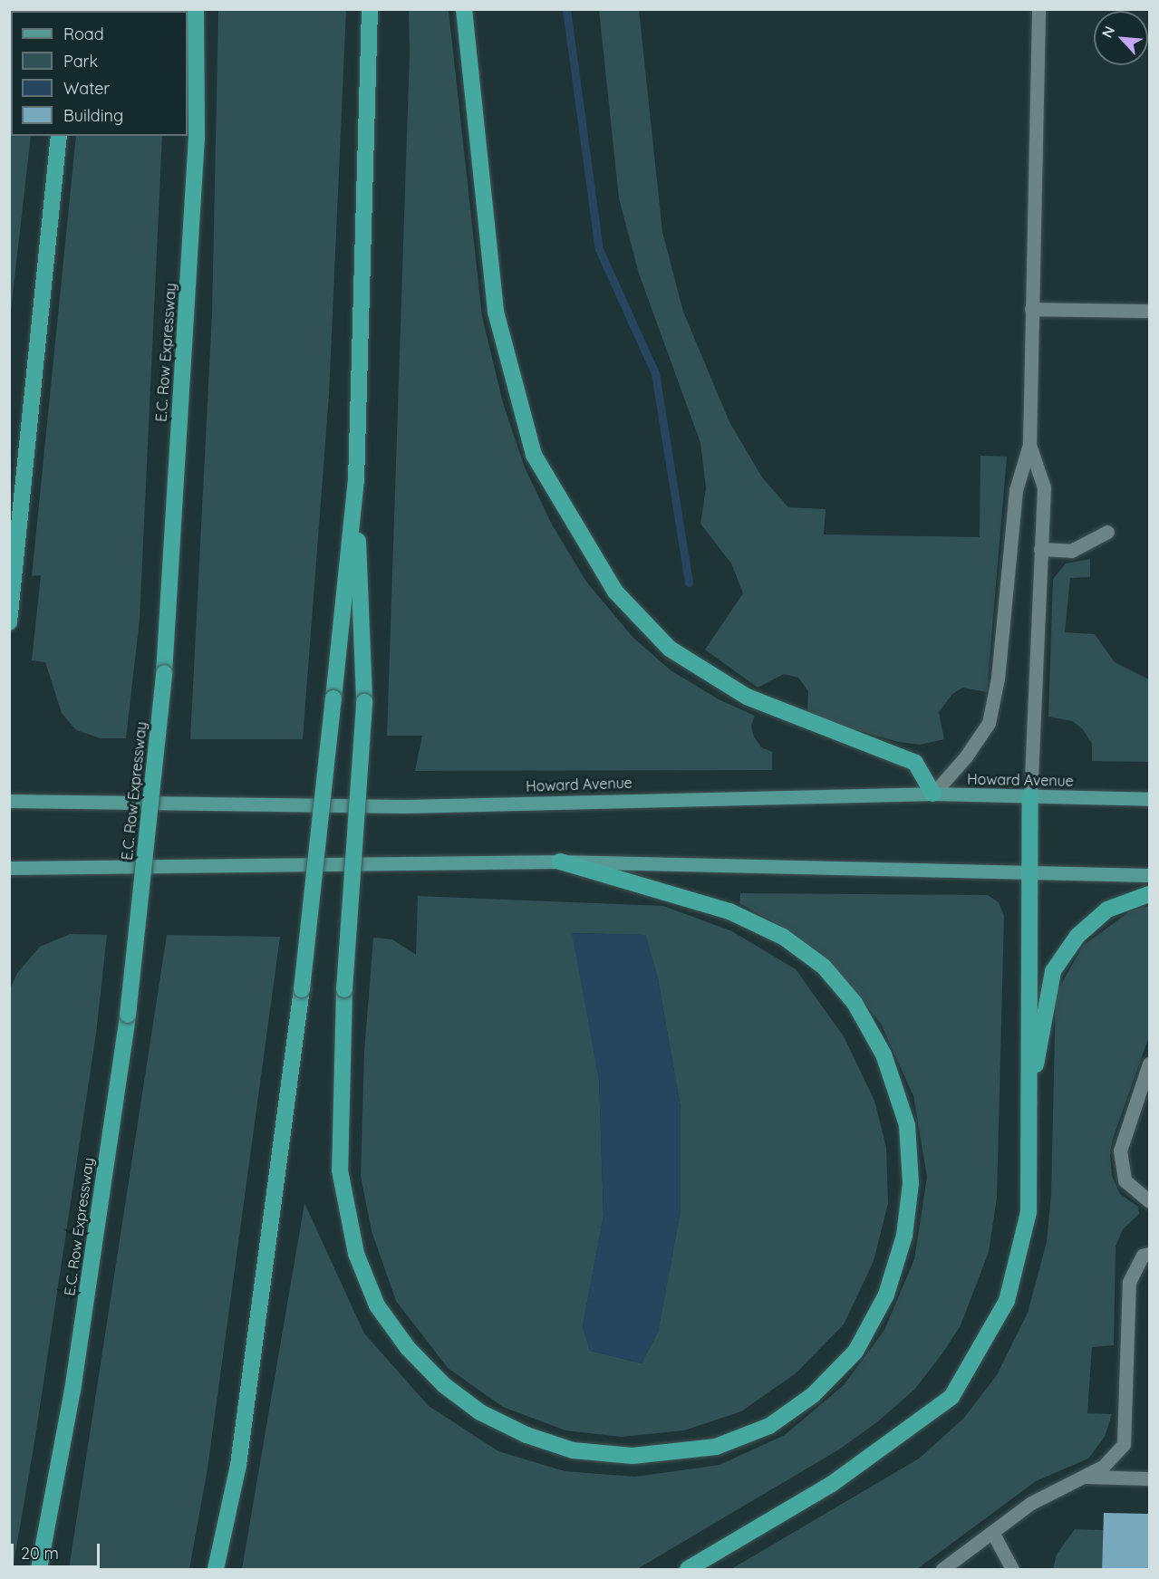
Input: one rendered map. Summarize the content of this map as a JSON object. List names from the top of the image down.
{
  "streets": {
    "highway": ["E.C. Row Expressway"],
    "main road": ["Howard Avenue"]
  },
  "legend": [
    "Road",
    "Park",
    "Water",
    "Building"
  ],
  "scale_bar": "20 m",
  "north": "top left"
}
